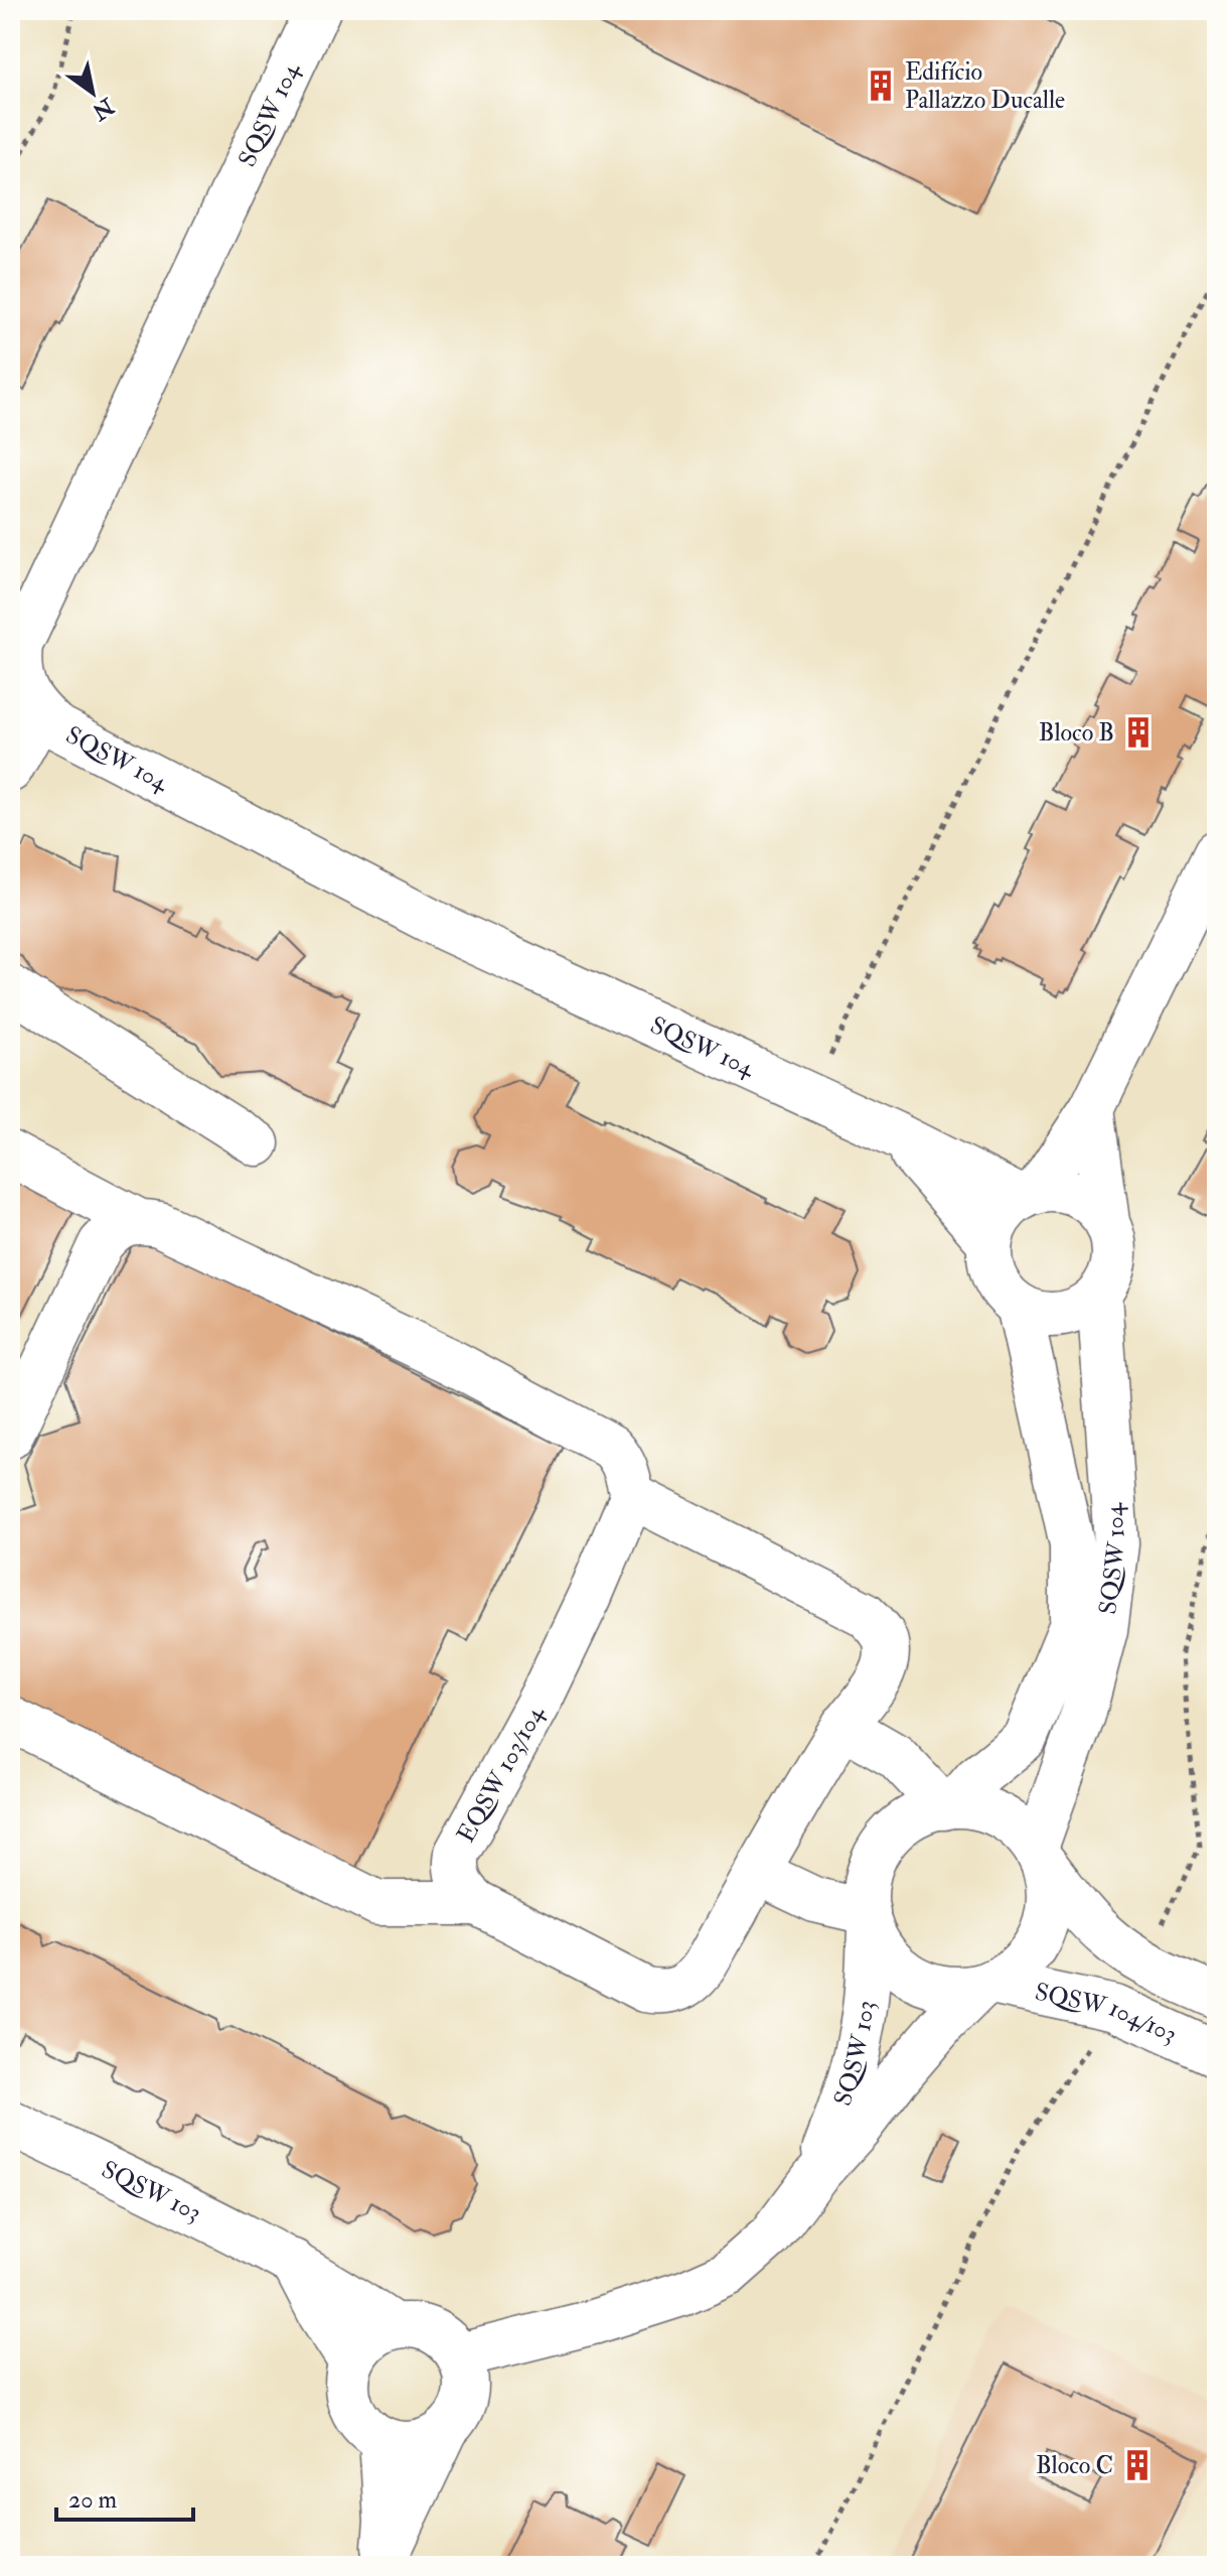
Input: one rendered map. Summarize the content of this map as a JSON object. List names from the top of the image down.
{
  "streets": {
    "street": [
      "SQSW 104",
      "EQSW 103/104",
      "SQSW 104/103",
      "SQSW 103"
    ]
  },
  "crossings": [
    ["SQSW 104", "SQSW 104/103"],
    ["SQSW 104", "SQSW 103"],
    ["SQSW 104/103", "SQSW 103"]
  ],
  "places": {
    "building": ["Edifício Pallazzo Ducalle", "Bloco B", "Bloco C"]
  },
  "scale_bar": "20 m",
  "north": "bottom right"
}
